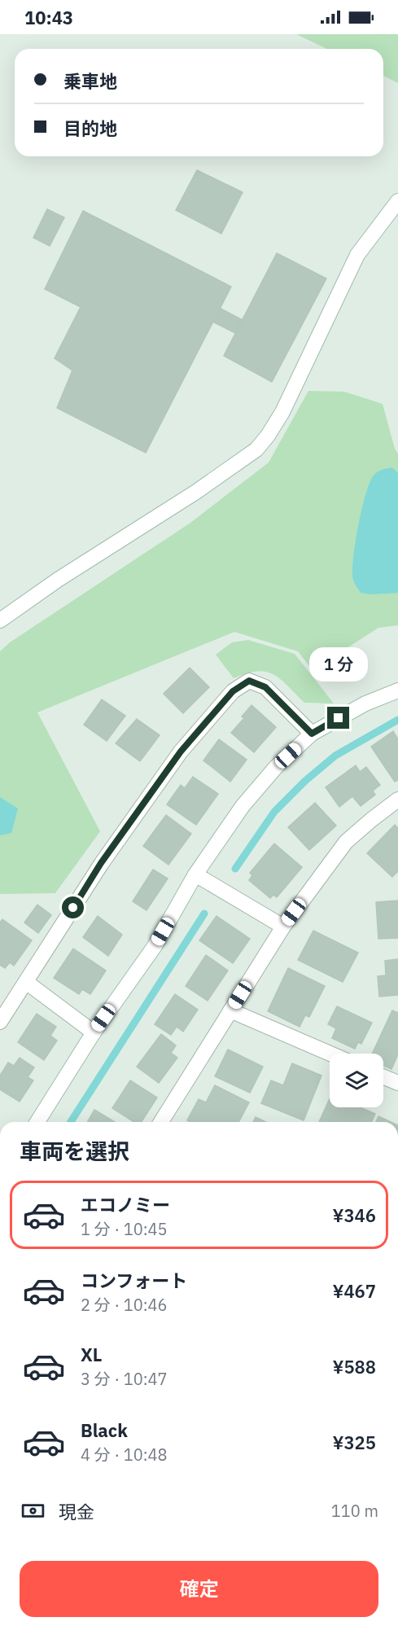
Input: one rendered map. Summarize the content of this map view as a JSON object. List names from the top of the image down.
{
  "page": {
    "status": "10:43",
    "banner": ["乗車地", "目的地"],
    "bubble": "1 分",
    "heading": "車両を選択",
    "list": [
      {
        "name": "エコノミー",
        "note": "1 分 · 10:45",
        "value": "¥346"
      },
      {
        "name": "コンフォート",
        "note": "2 分 · 10:46",
        "value": "¥467"
      },
      {
        "name": "XL",
        "note": "3 分 · 10:47",
        "value": "¥588"
      },
      {
        "name": "Black",
        "note": "4 分 · 10:48",
        "value": "¥325"
      }
    ],
    "pay": ["現金", "110 m"],
    "buttons": "確定"
  }
}
